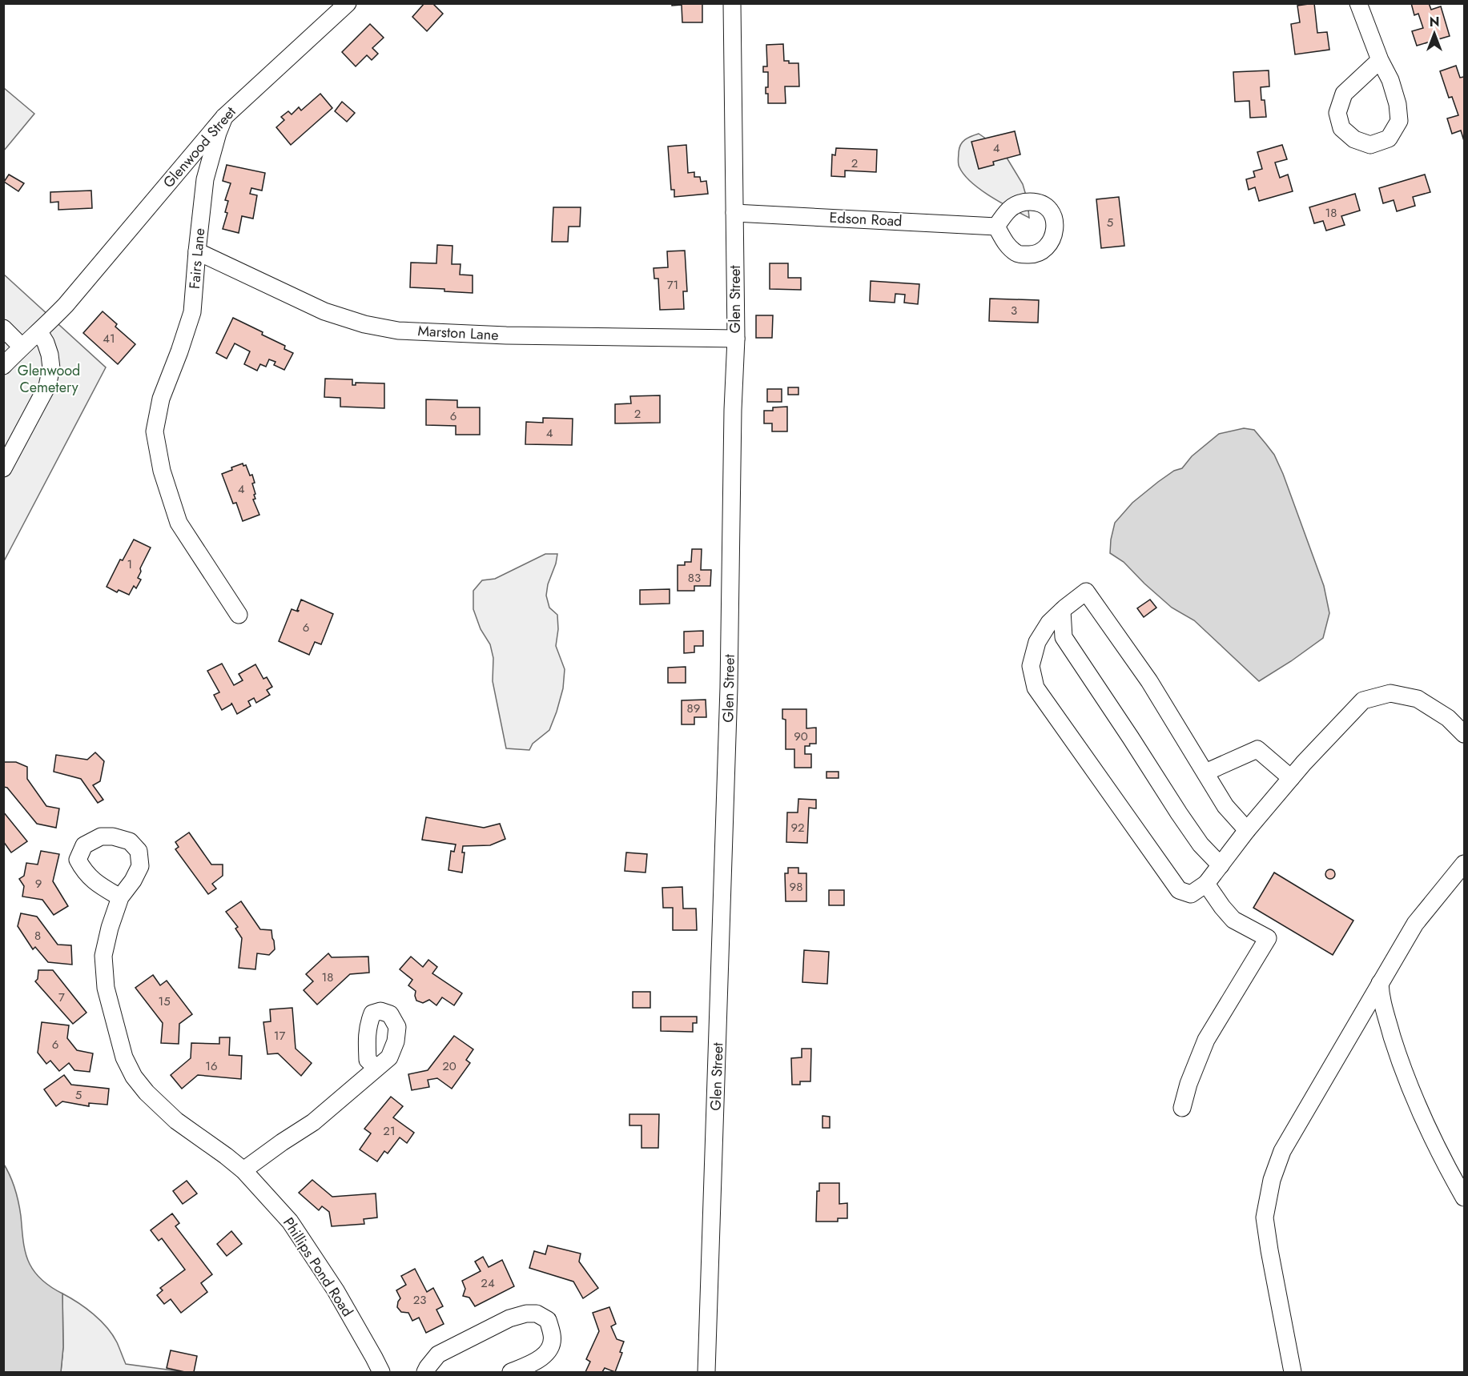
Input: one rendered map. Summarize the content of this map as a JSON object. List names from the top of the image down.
{
  "streets": {
    "street": [
      "Glenwood Street",
      "Edson Road",
      "Fairs Lane",
      "Glen Street",
      "Marston Lane",
      "Phillips Pond Road"
    ]
  },
  "crossings": [
    ["Glenwood Street", "Fairs Lane"],
    ["Edson Road", "Glen Street"],
    ["Fairs Lane", "Marston Lane"],
    ["Glen Street", "Marston Lane"]
  ],
  "parks": ["Glenwood Cemetery"],
  "house_numbers": [
    "4",
    "2",
    "18",
    "5",
    "71",
    "3",
    "41",
    "2",
    "6",
    "4",
    "4",
    "1",
    "83",
    "6",
    "89",
    "90",
    "92",
    "9",
    "98",
    "8",
    "18",
    "7",
    "15",
    "17",
    "6",
    "16",
    "20",
    "5",
    "21",
    "24",
    "23"
  ],
  "north": "top"
}
